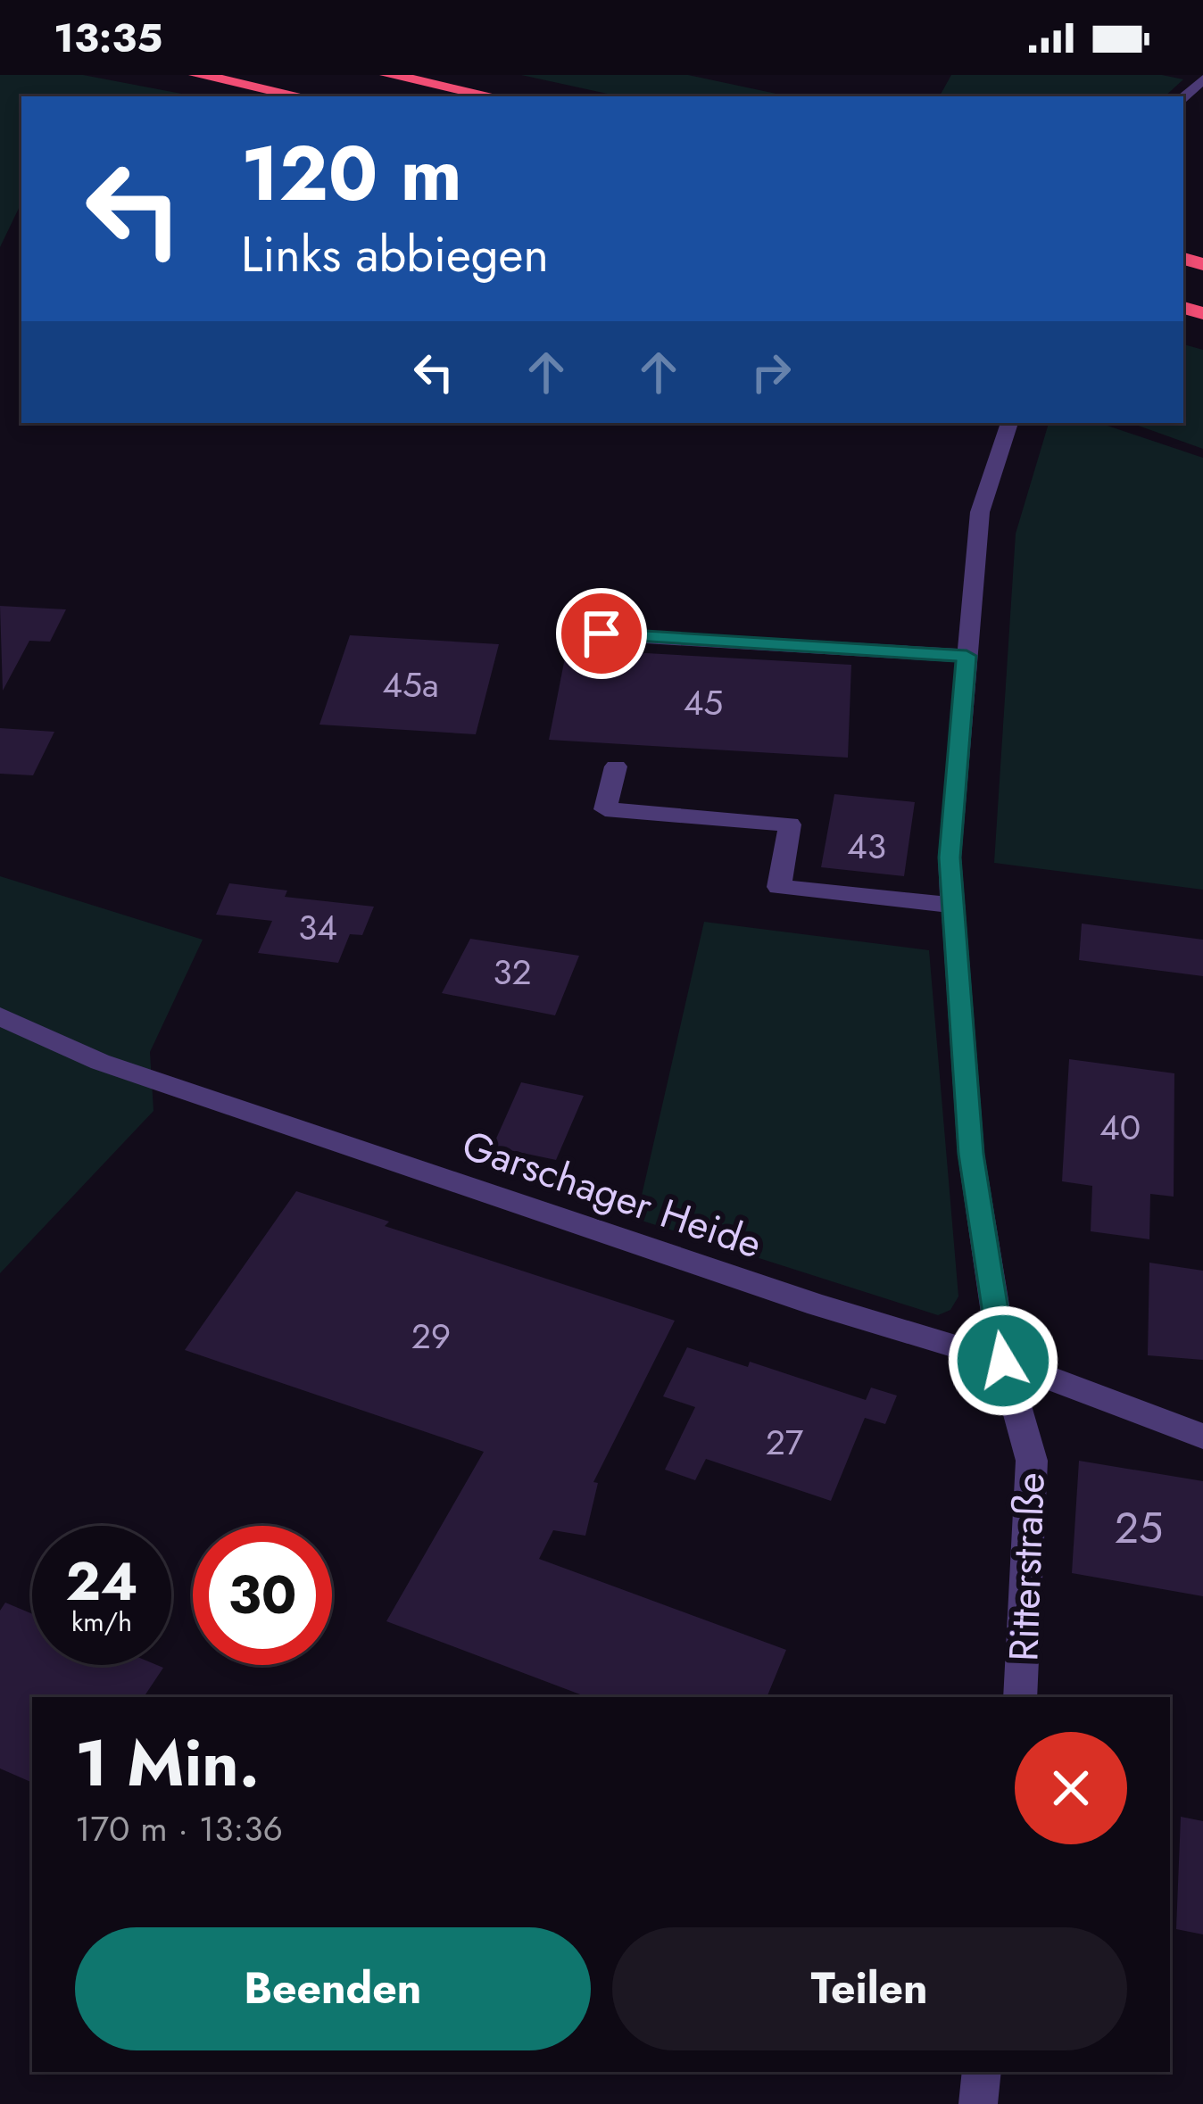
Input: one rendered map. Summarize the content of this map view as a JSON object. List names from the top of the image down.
{
  "streets": {
    "street": ["Garschager Heide", "Ritterstraße"]
  },
  "crossings": [
    ["Garschager Heide", "Ritterstraße"]
  ],
  "house_numbers": [
    "45a",
    "45",
    "43",
    "34",
    "32",
    "40",
    "29",
    "27",
    "25"
  ],
  "page": {
    "status": "13:35",
    "turn": ["120 m", "Links abbiegen"],
    "speed": "24 km/h",
    "limit": "30",
    "heading": ["1 Min.", "170 m · 13:36"],
    "buttons": ["Beenden", "Teilen"]
  }
}
